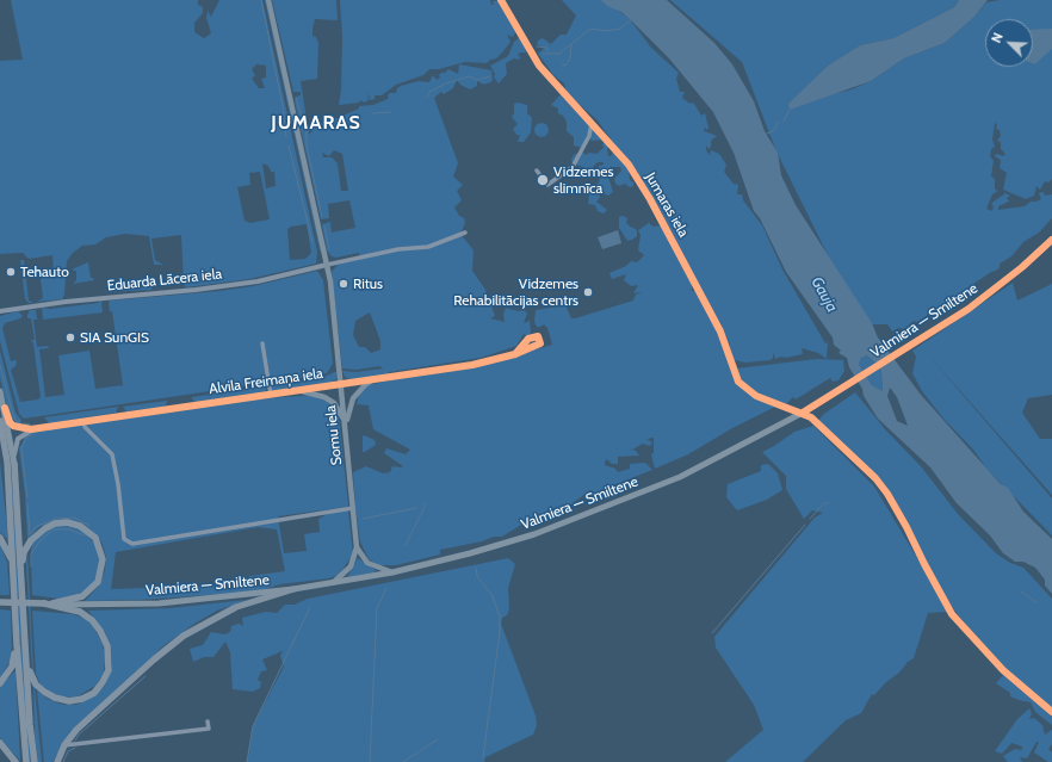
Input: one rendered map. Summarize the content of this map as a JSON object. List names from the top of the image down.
{
  "streets": {
    "main road": ["Valmiera — Smiltene", "Somu iela"],
    "street": ["Jumaras iela", "Eduarda Lācera iela", "Alvila Freimaņa iela"]
  },
  "crossings": [
    ["Jumaras iela", "Valmiera — Smiltene"],
    ["Eduarda Lācera iela", "Somu iela"],
    ["Alvila Freimaņa iela", "Somu iela"]
  ],
  "districts": ["JUMARAS"],
  "water": ["Gauja"],
  "places": [
    "Vidzemes slimnīca",
    "Tehauto",
    "Ritus",
    "Vidzemes Rehabilitācijas centrs",
    "SIA SunGIS"
  ],
  "north": "top left"
}
